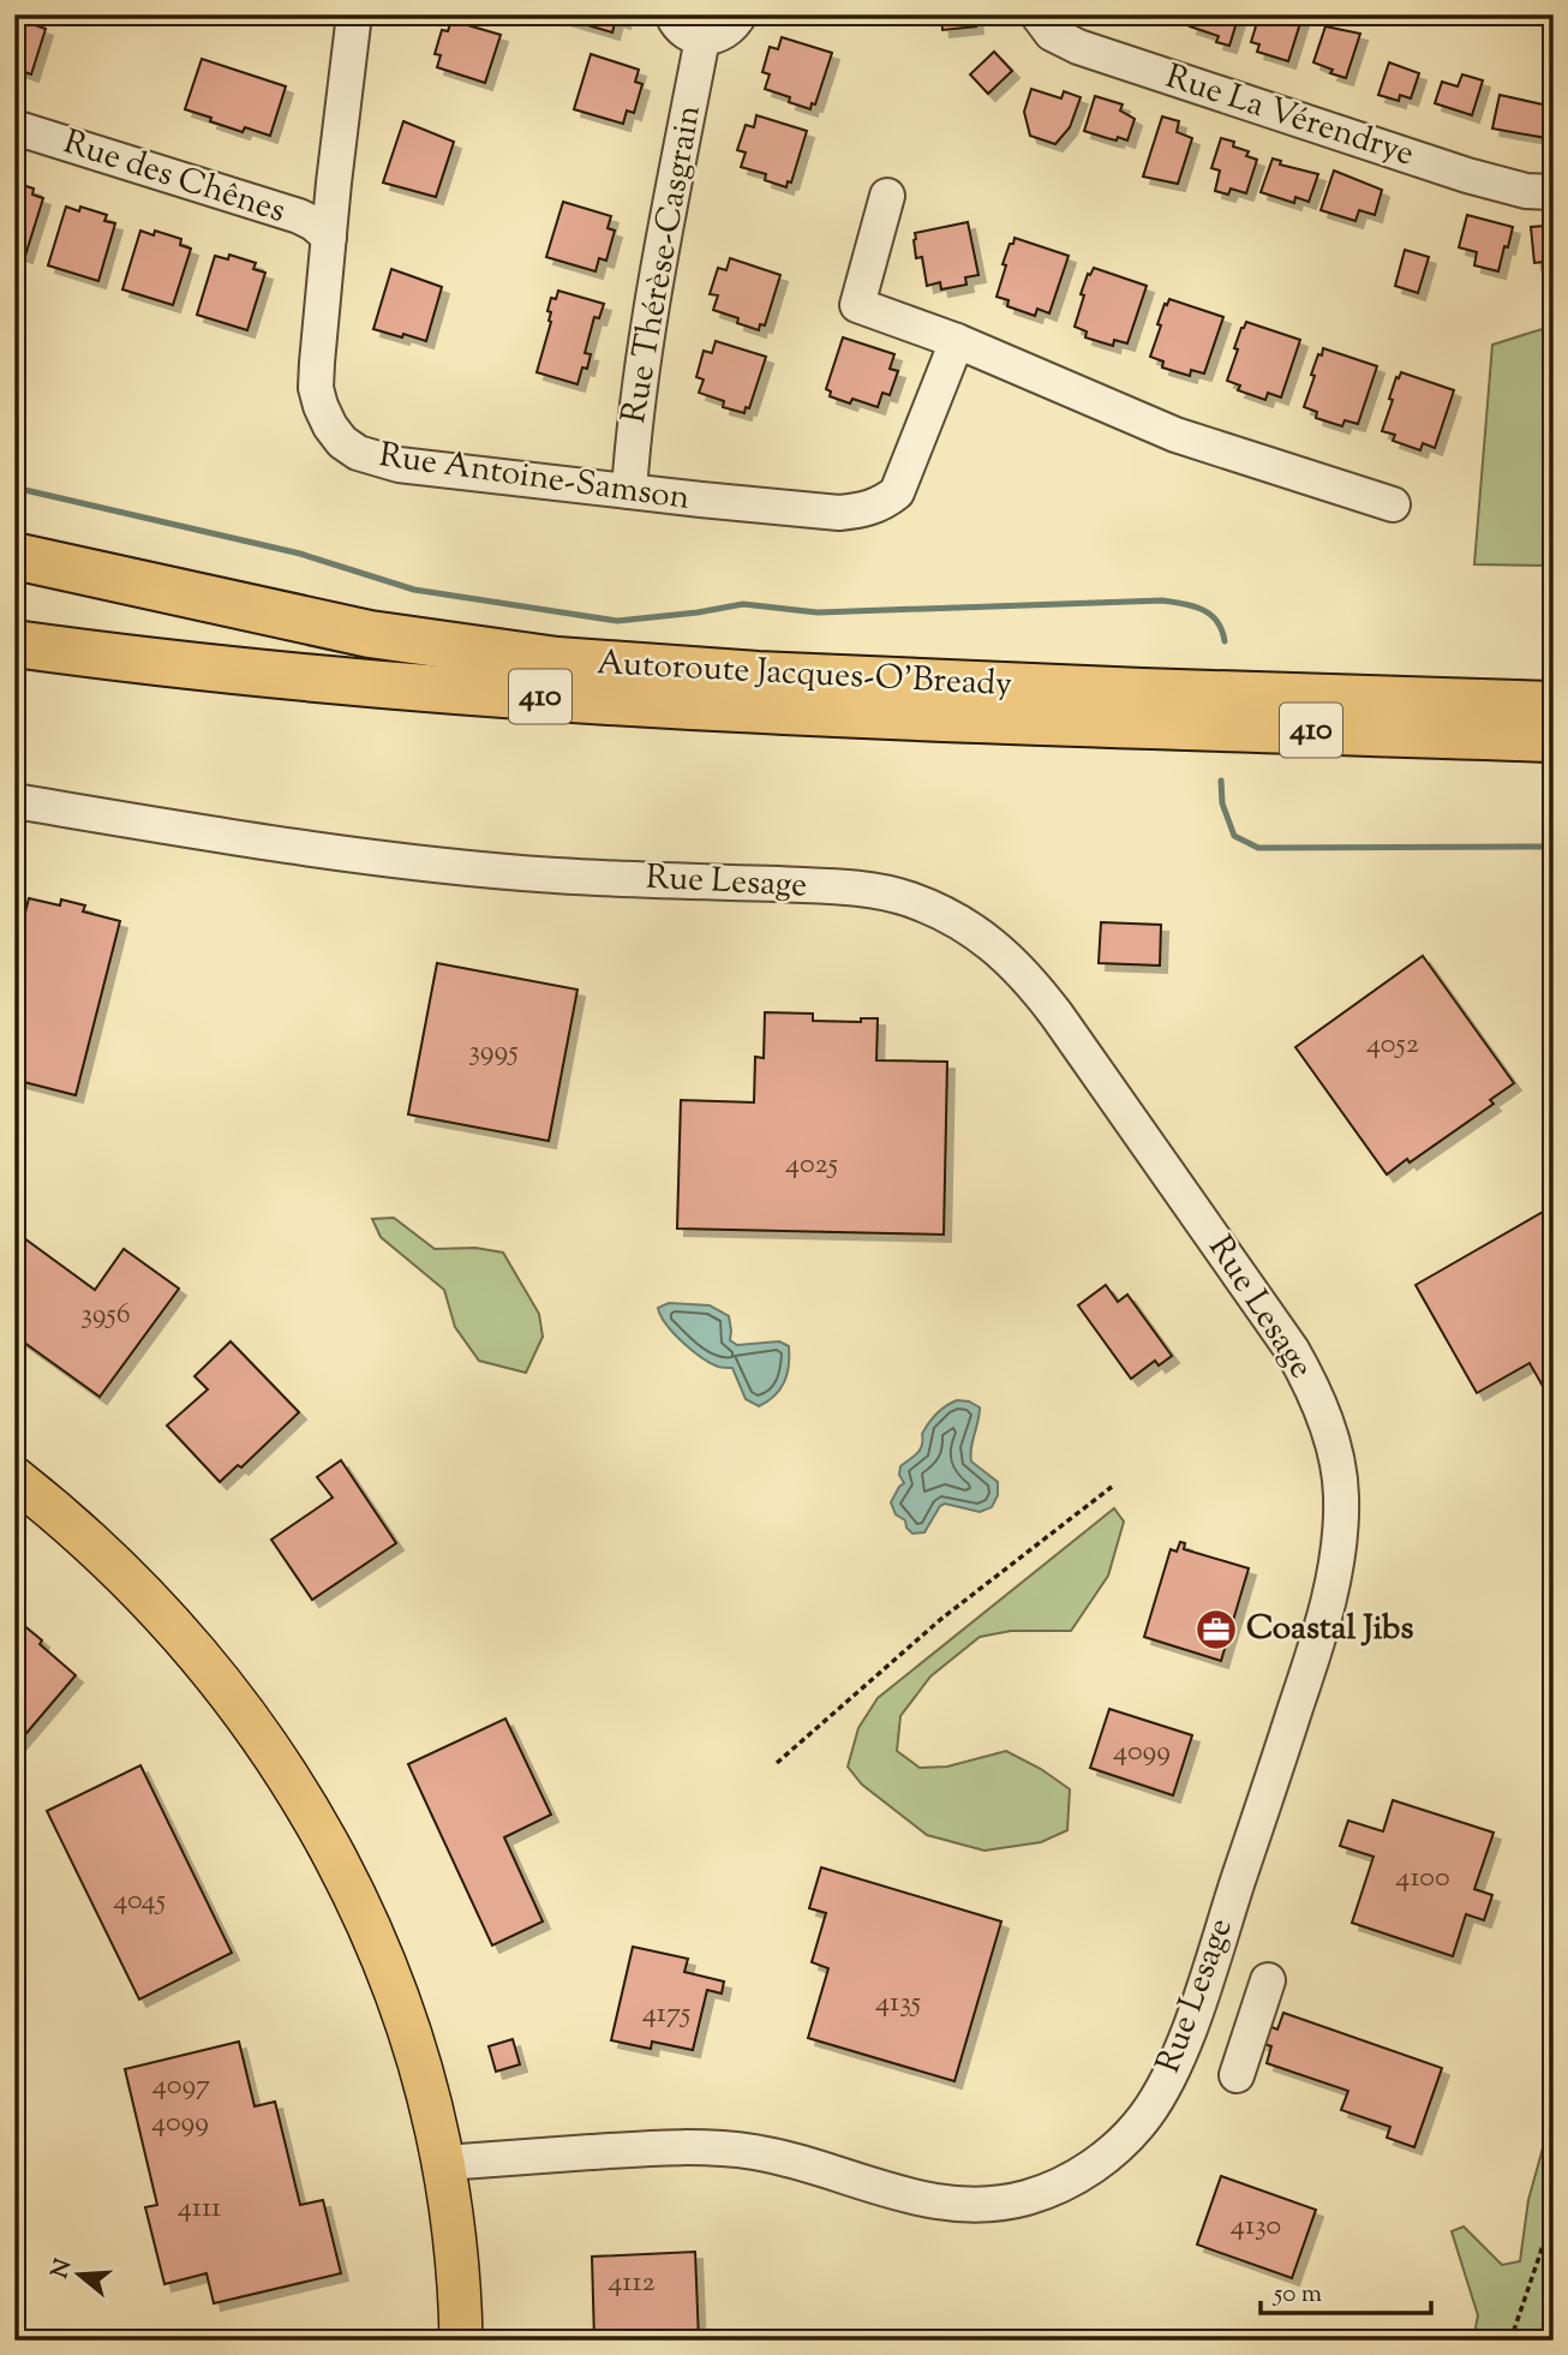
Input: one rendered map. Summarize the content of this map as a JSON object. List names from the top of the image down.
{
  "streets": {
    "highway": ["Autoroute Jacques-O'Bready", "410"],
    "street": [
      "Rue La Vérendrye",
      "Rue des Chênes",
      "Rue Thérèse-Casgrain",
      "Rue Antoine-Samson",
      "Rue Lesage"
    ]
  },
  "crossings": [
    ["Rue des Chênes", "Rue Antoine-Samson"],
    ["Rue Thérèse-Casgrain", "Rue Antoine-Samson"]
  ],
  "places": {
    "office": ["Coastal Jibs"]
  },
  "house_numbers": [
    "4052",
    "3995",
    "4025",
    "3956",
    "4099",
    "4100",
    "4045",
    "4135",
    "4175",
    "4097",
    "4099",
    "4111",
    "4130",
    "4112"
  ],
  "scale_bar": "50 m",
  "north": "left"
}
